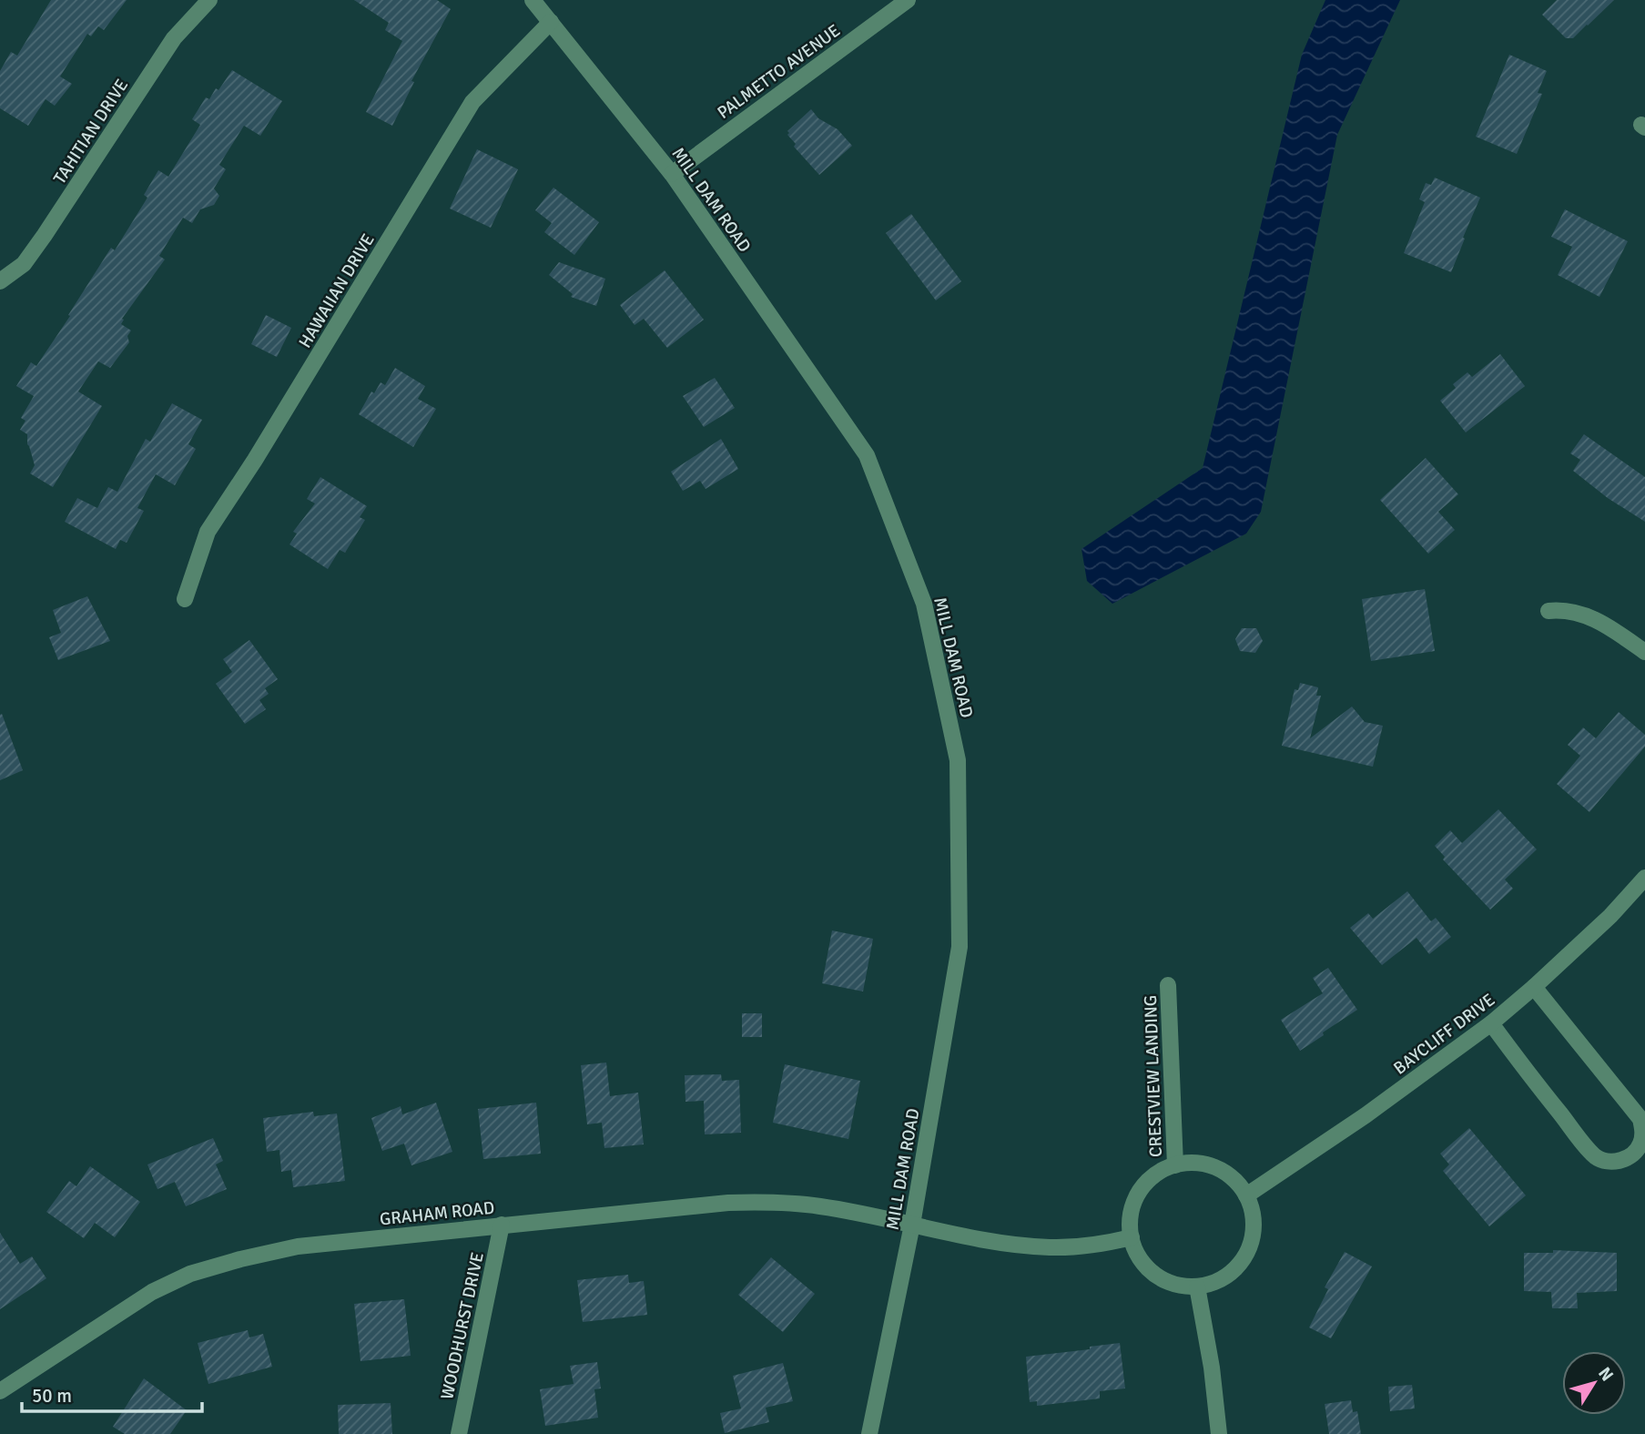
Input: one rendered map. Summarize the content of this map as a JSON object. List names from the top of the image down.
{
  "streets": {
    "street": [
      "PALMETTO AVENUE",
      "TAHITIAN DRIVE",
      "MILL DAM ROAD",
      "HAWAIIAN DRIVE",
      "BAYCLIFF DRIVE",
      "CRESTVIEW LANDING",
      "GRAHAM ROAD",
      "WOODHURST DRIVE"
    ]
  },
  "crossings": [
    ["PALMETTO AVENUE", "MILL DAM ROAD"],
    ["MILL DAM ROAD", "HAWAIIAN DRIVE"],
    ["MILL DAM ROAD", "GRAHAM ROAD"],
    ["BAYCLIFF DRIVE", "CRESTVIEW LANDING"],
    ["GRAHAM ROAD", "WOODHURST DRIVE"]
  ],
  "scale_bar": "50 m",
  "north": "top right"
}
